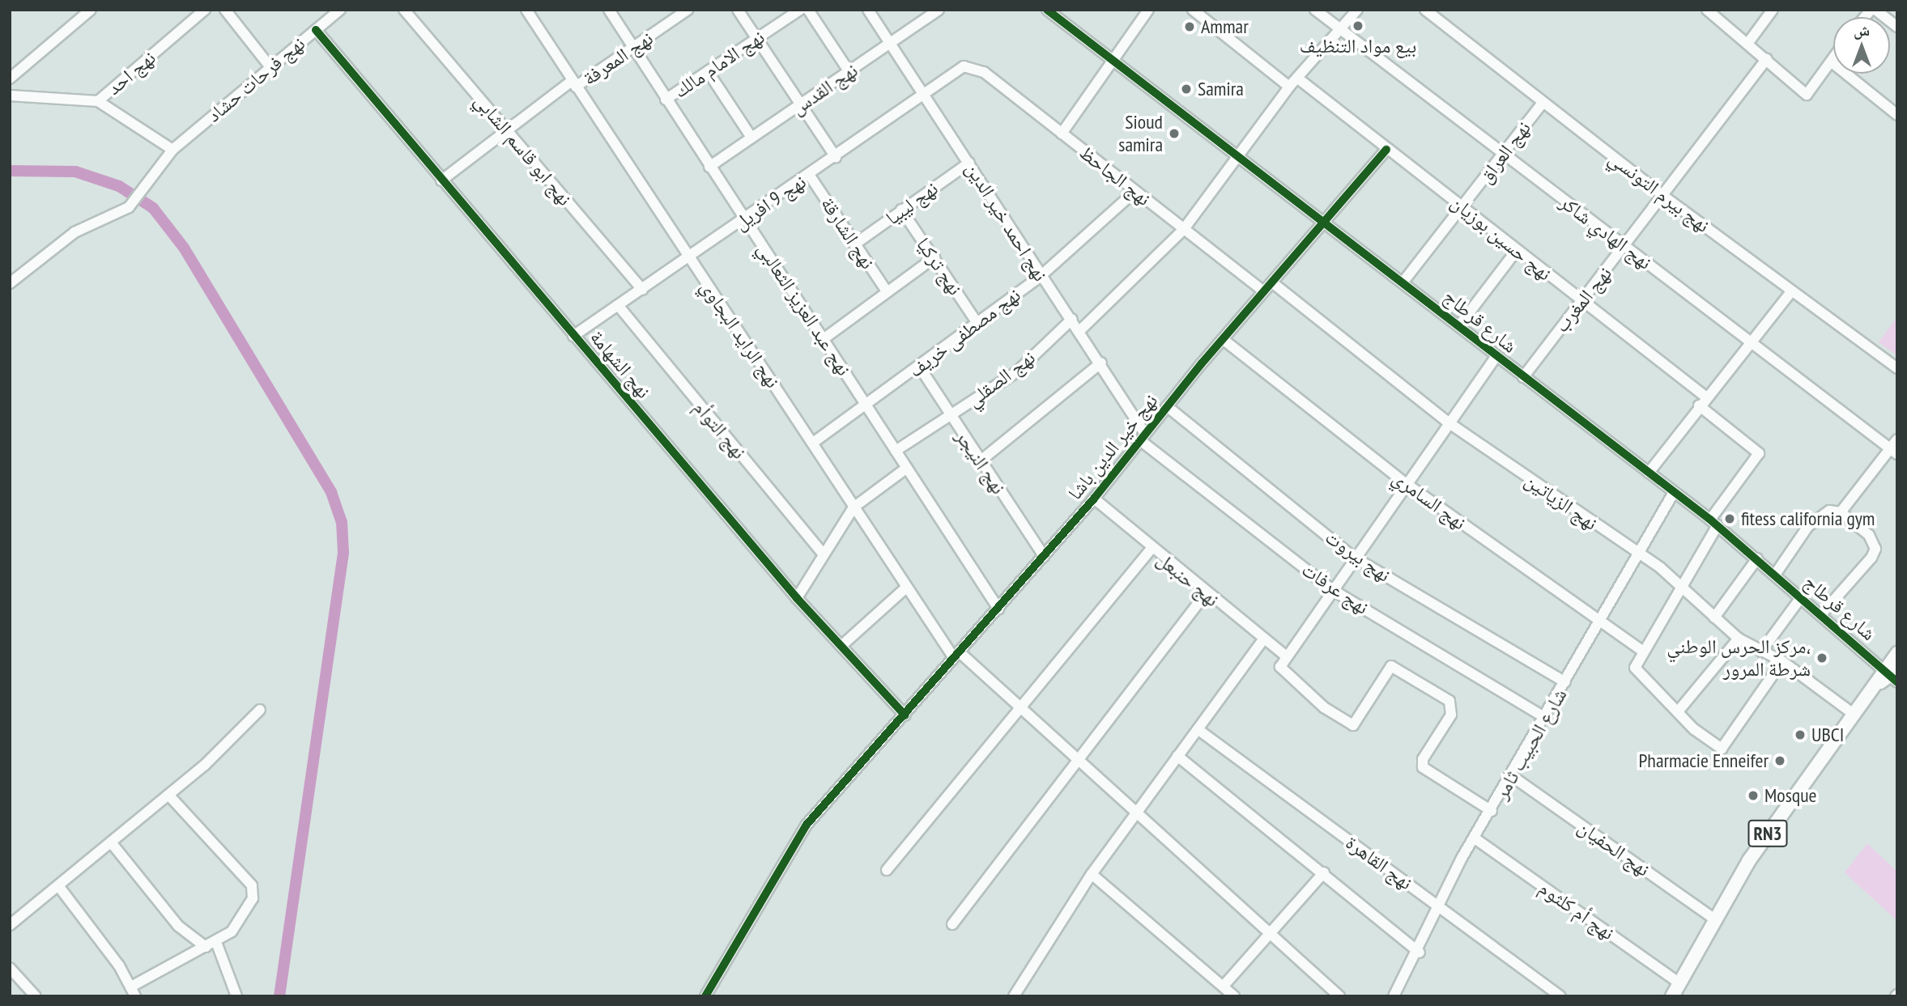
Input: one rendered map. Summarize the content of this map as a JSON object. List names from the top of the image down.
{
  "streets": {
    "main road": ["RN3"],
    "street": [
      "نهج المعرفة",
      "نهج الامام مالك",
      "نهج احد",
      "نهج فرحات حشاد",
      "نهج القدس",
      "نهج ابو قاسم الشابي",
      "نهج العراق",
      "نهج الجاحظ",
      "نهج بيرم التونسي",
      "نهج 9 افريل",
      "نهج ليبيا",
      "نهج احمد خير الدين",
      "نهج الهادي شاكر",
      "نهج الشارقة",
      "نهج حسين بوزيان",
      "نهج تركيا",
      "نهج المغرب",
      "نهج عبد العزيز الثعالبي",
      "شارع قرطاج",
      "نهج مصطفى خريف",
      "نهج الرايد البجاوي",
      "نهج الشهامة",
      "نهج الصقلي",
      "نهج التوأم",
      "نهج خير الدين باشا",
      "نهج النيجر",
      "نهج السامري",
      "نهج الزياتين",
      "نهج بيروت",
      "نهج حنبعل",
      "نهج عرفات",
      "شارع الحبيب ثامر",
      "نهج الحفيان",
      "نهج القاهرة",
      "نهج أم كلثوم"
    ]
  },
  "crossings": [
    ["نهج المعرفة", "نهج ابو قاسم الشابي"],
    ["نهج المعرفة", "نهج عبد العزيز الثعالبي"],
    ["نهج المعرفة", "نهج الرايد البجاوي"],
    ["نهج المعرفة", "نهج الشهامة"],
    ["نهج الامام مالك", "نهج عبد العزيز الثعالبي"],
    ["نهج فرحات حشاد", "نهج الشهامة"],
    ["نهج القدس", "نهج احمد خير الدين"],
    ["نهج القدس", "نهج عبد العزيز الثعالبي"],
    ["نهج ابو قاسم الشابي", "نهج 9 افريل"],
    ["نهج العراق", "نهج بيرم التونسي"],
    ["نهج العراق", "نهج الهادي شاكر"],
    ["نهج العراق", "نهج حسين بوزيان"],
    ["نهج العراق", "شارع قرطاج"],
    ["نهج الجاحظ", "نهج 9 افريل"],
    ["نهج الجاحظ", "نهج مصطفى خريف"],
    ["نهج الجاحظ", "نهج خير الدين باشا"],
    ["نهج بيرم التونسي", "نهج المغرب"],
    ["نهج 9 افريل", "نهج احمد خير الدين"],
    ["نهج 9 افريل", "نهج الشارقة"],
    ["نهج 9 افريل", "نهج عبد العزيز الثعالبي"],
    ["نهج 9 افريل", "نهج الرايد البجاوي"],
    ["نهج 9 افريل", "نهج الشهامة"],
    ["نهج 9 افريل", "نهج التوأم"],
    ["نهج ليبيا", "نهج احمد خير الدين"],
    ["نهج ليبيا", "نهج الشارقة"],
    ["نهج ليبيا", "نهج تركيا"],
    ["نهج احمد خير الدين", "نهج مصطفى خريف"],
    ["نهج احمد خير الدين", "نهج الصقلي"],
    ["نهج احمد خير الدين", "نهج خير الدين باشا"],
    ["نهج احمد خير الدين", "نهج عرفات"],
    ["نهج الهادي شاكر", "نهج المغرب"],
    ["نهج حسين بوزيان", "نهج المغرب"],
    ["نهج حسين بوزيان", "شارع قرطاج"],
    ["نهج حسين بوزيان", "نهج خير الدين باشا"],
    ["نهج تركيا", "نهج مصطفى خريف"],
    ["نهج المغرب", "شارع قرطاج"],
    ["نهج عبد العزيز الثعالبي", "نهج مصطفى خريف"],
    ["نهج عبد العزيز الثعالبي", "نهج الصقلي"],
    ["نهج عبد العزيز الثعالبي", "نهج خير الدين باشا"],
    ["شارع قرطاج", "نهج خير الدين باشا"],
    ["شارع قرطاج", "شارع الحبيب ثامر"],
    ["شارع قرطاج", "RN3"],
    ["نهج مصطفى خريف", "نهج الرايد البجاوي"],
    ["نهج مصطفى خريف", "نهج النيجر"],
    ["نهج الرايد البجاوي", "نهج خير الدين باشا"],
    ["نهج الشهامة", "نهج خير الدين باشا"],
    ["نهج الصقلي", "نهج النيجر"],
    ["نهج خير الدين باشا", "نهج النيجر"],
    ["نهج خير الدين باشا", "نهج السامري"],
    ["نهج خير الدين باشا", "نهج الزياتين"],
    ["نهج خير الدين باشا", "نهج بيروت"],
    ["نهج خير الدين باشا", "نهج حنبعل"],
    ["نهج خير الدين باشا", "نهج عرفات"],
    ["نهج السامري", "شارع الحبيب ثامر"],
    ["نهج الزياتين", "شارع الحبيب ثامر"],
    ["نهج الزياتين", "RN3"],
    ["نهج بيروت", "شارع الحبيب ثامر"],
    ["نهج حنبعل", "شارع الحبيب ثامر"],
    ["نهج عرفات", "شارع الحبيب ثامر"],
    ["شارع الحبيب ثامر", "نهج الحفيان"],
    ["شارع الحبيب ثامر", "نهج القاهرة"],
    ["شارع الحبيب ثامر", "نهج أم كلثوم"],
    ["RN3", "نهج الحفيان"],
    ["RN3", "نهج أم كلثوم"]
  ],
  "places": [
    "بيع مواد التنظيف",
    "Ammar",
    "Samira",
    "Sioud samira",
    "fitess california gym",
    "مركز الحرس الوطني، شرطة المرور",
    "UBCI",
    "Pharmacie Enneifer",
    "Mosque"
  ],
  "north": "top"
}
